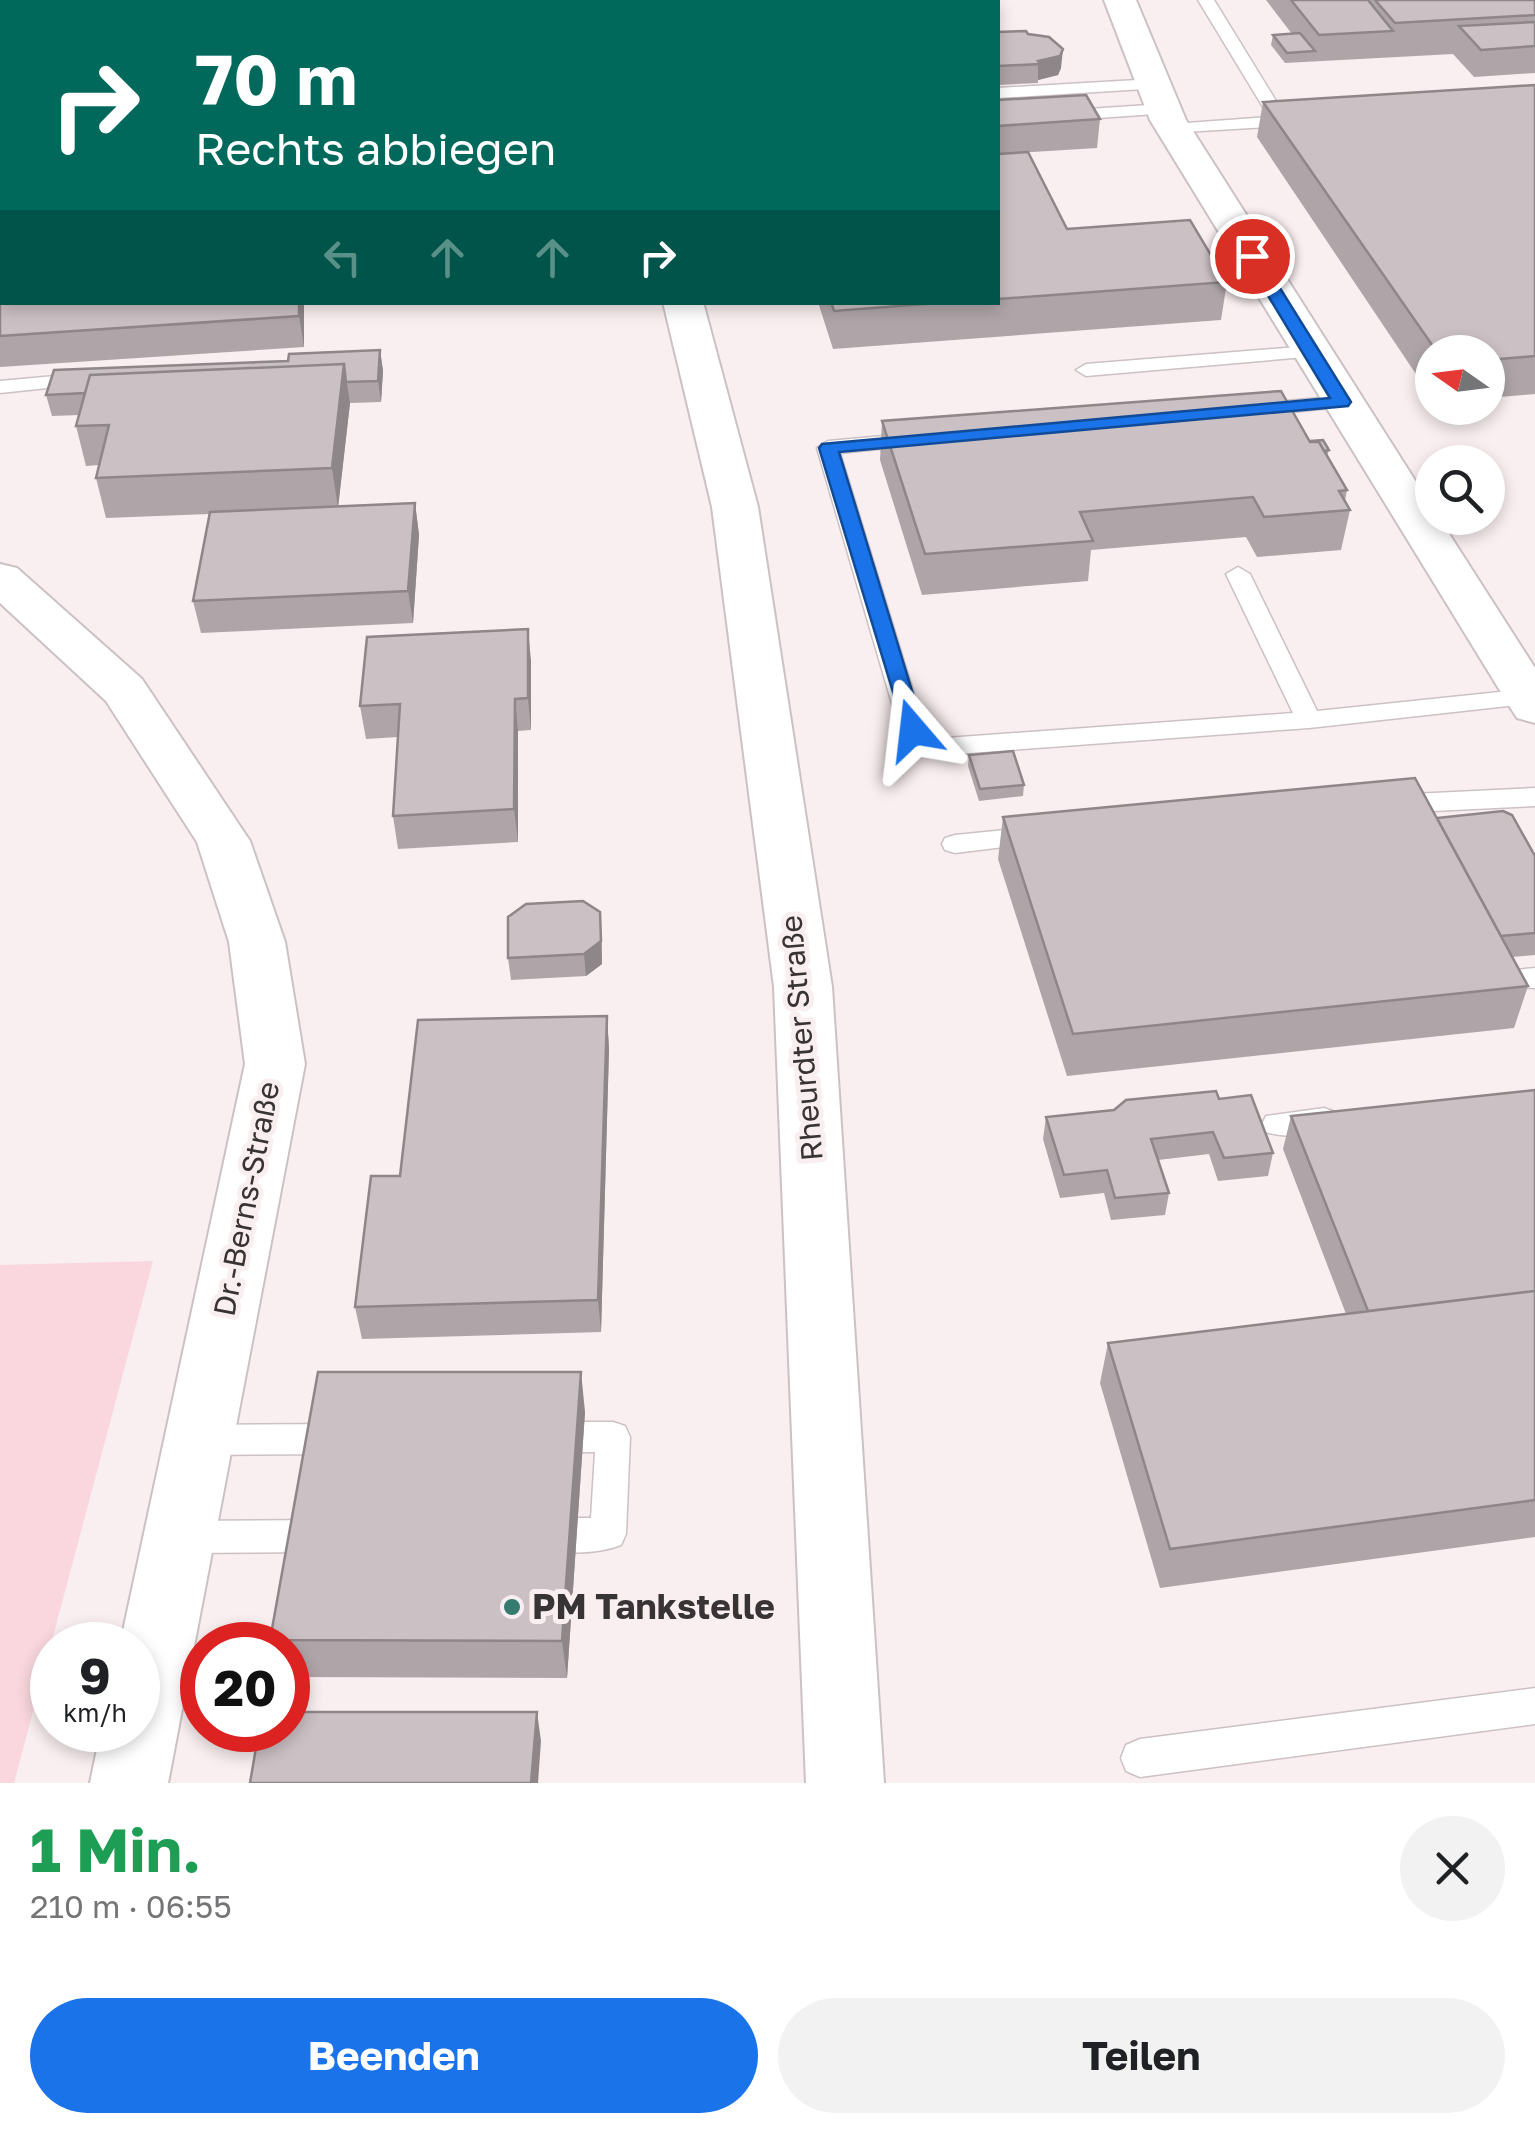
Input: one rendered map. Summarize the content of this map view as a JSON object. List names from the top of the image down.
{
  "streets": {
    "street": ["Rheurdter Straße", "Dr.-Berns-Straße"]
  },
  "places": ["PM Tankstelle"],
  "north": "left",
  "page": {
    "turn": ["70 m", "Rechts abbiegen"],
    "speed": "9 km/h",
    "limit": "20",
    "heading": ["1 Min.", "210 m · 06:55"],
    "buttons": ["Beenden", "Teilen"]
  }
}
